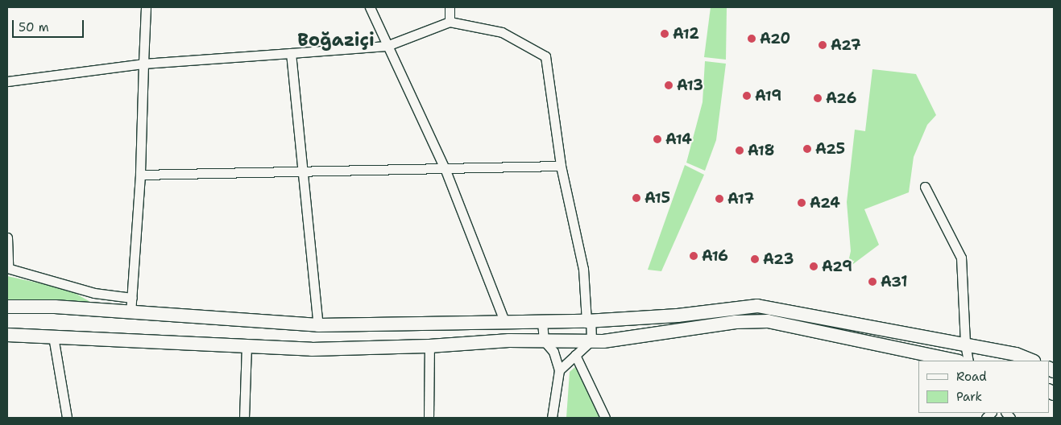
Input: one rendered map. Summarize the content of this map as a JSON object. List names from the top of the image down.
{
  "districts": ["Boğaziçi"],
  "places": [
    "A12",
    "A20",
    "A27",
    "A13",
    "A19",
    "A26",
    "A14",
    "A25",
    "A18",
    "A15",
    "A17",
    "A24",
    "A16",
    "A23",
    "A29",
    "A31"
  ],
  "legend": ["Road", "Park"],
  "scale_bar": "50 m"
}
